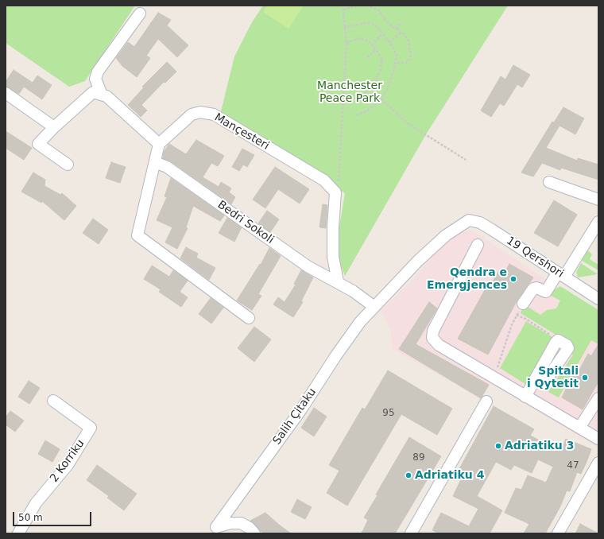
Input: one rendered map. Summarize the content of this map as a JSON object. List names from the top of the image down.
{
  "streets": {
    "street": [
      "Mançesteri",
      "Bedri Sokoli",
      "19 Qershori",
      "Salih Çitaku",
      "2 Korriku"
    ]
  },
  "crossings": [
    ["Mançesteri", "Bedri Sokoli"],
    ["19 Qershori", "Salih Çitaku"]
  ],
  "parks": ["Manchester Peace Park"],
  "places": [
    "Qendra e Emergjences",
    "Spitali i Qytetit",
    "Adriatiku 3",
    "Adriatiku 4"
  ],
  "house_numbers": ["95", "89", "47"],
  "scale_bar": "50 m"
}
